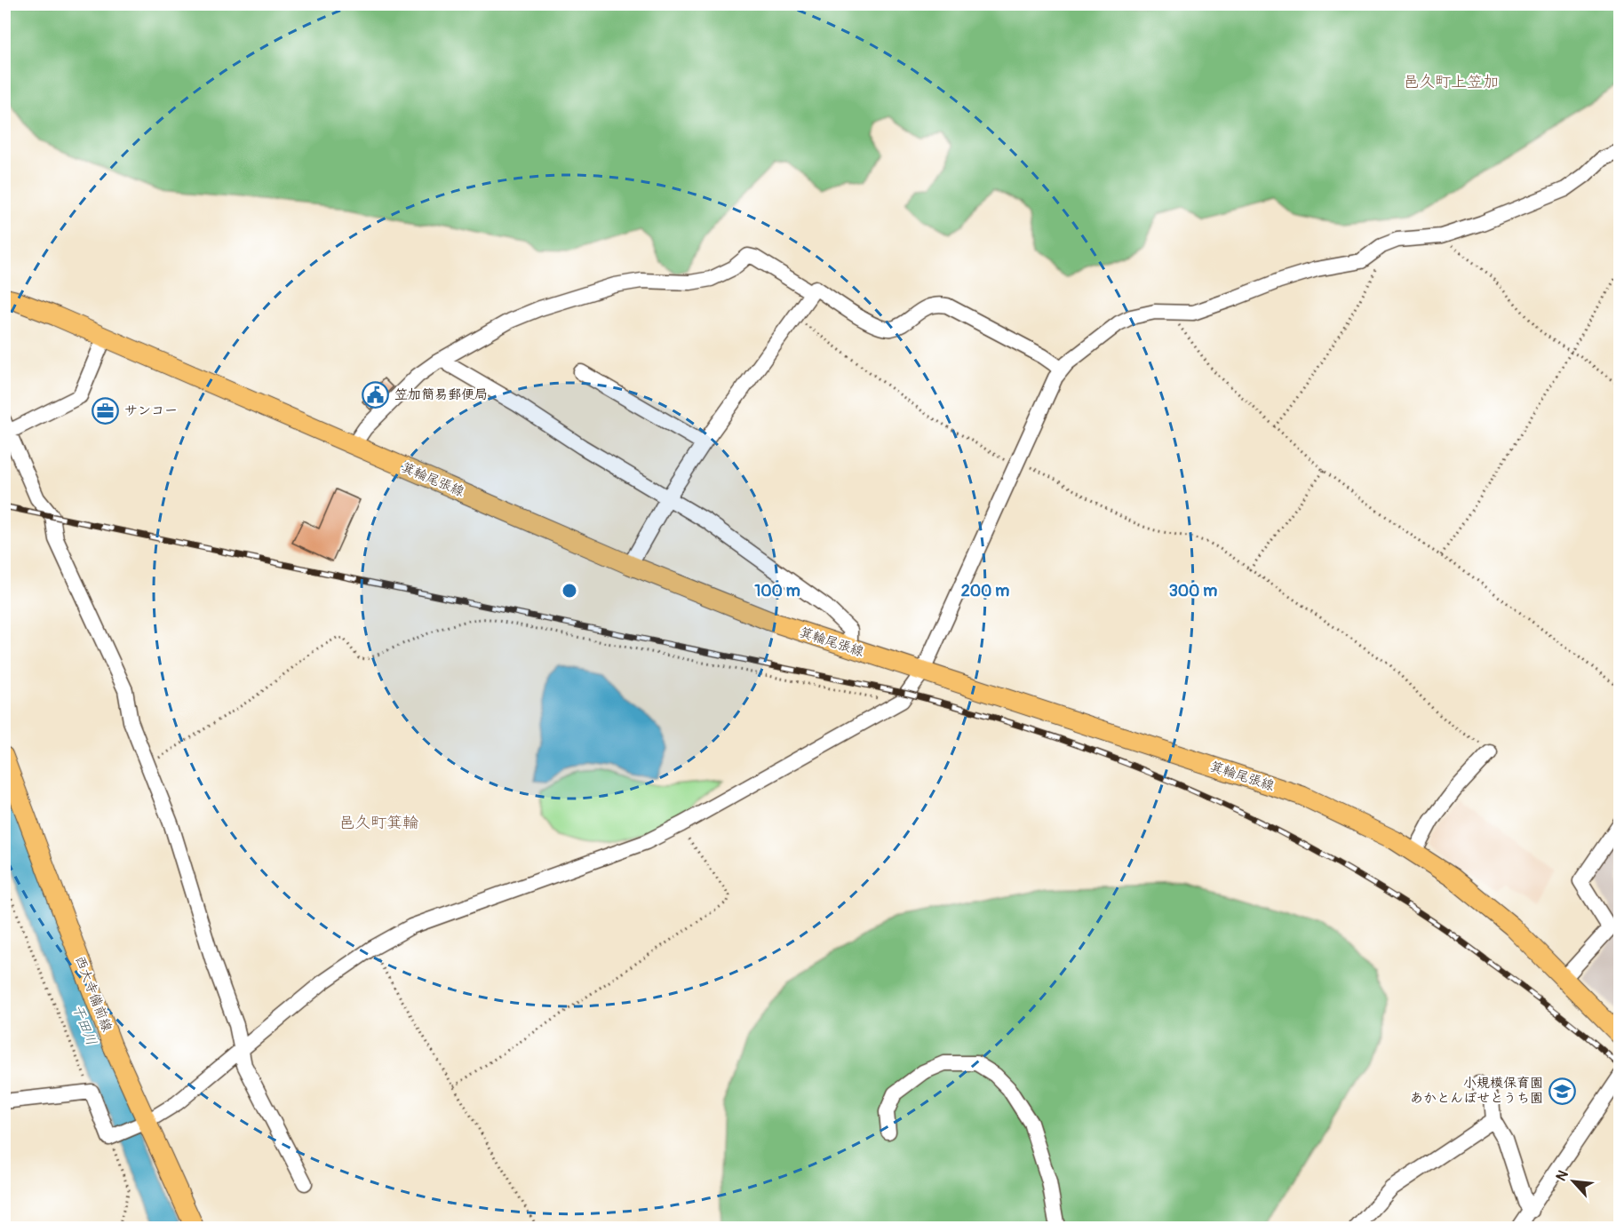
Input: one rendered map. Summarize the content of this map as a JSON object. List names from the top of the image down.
{
  "streets": {
    "main road": ["箕輪尾張線", "西大寺備前線"]
  },
  "districts": ["邑久町上笠加", "邑久町箕輪"],
  "water": ["干田川"],
  "places": {
    "public building": ["笠加簡易郵便局"],
    "office": ["サンコー"],
    "school or university": ["小規模保育園 あかとんぼせとうち園"]
  },
  "north": "top left",
  "rings": ["100 m", "200 m", "300 m"]
}
